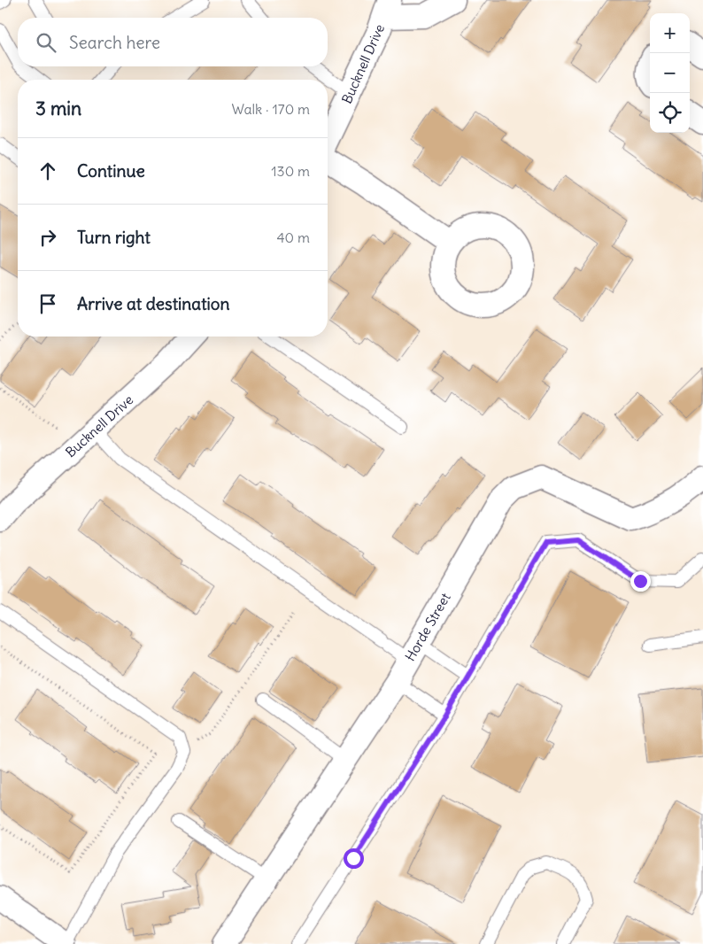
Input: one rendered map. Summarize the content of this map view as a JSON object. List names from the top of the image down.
{
  "streets": {
    "street": ["Bucknell Drive", "Horde Street"]
  },
  "page": {
    "map_buttons": ["+", "−"],
    "search": "Search here",
    "heading": ["3 min", "Walk · 170 m"],
    "list": [
      ["Continue", "130 m"],
      ["Turn right", "40 m"],
      "Arrive at destination"
    ]
  }
}
